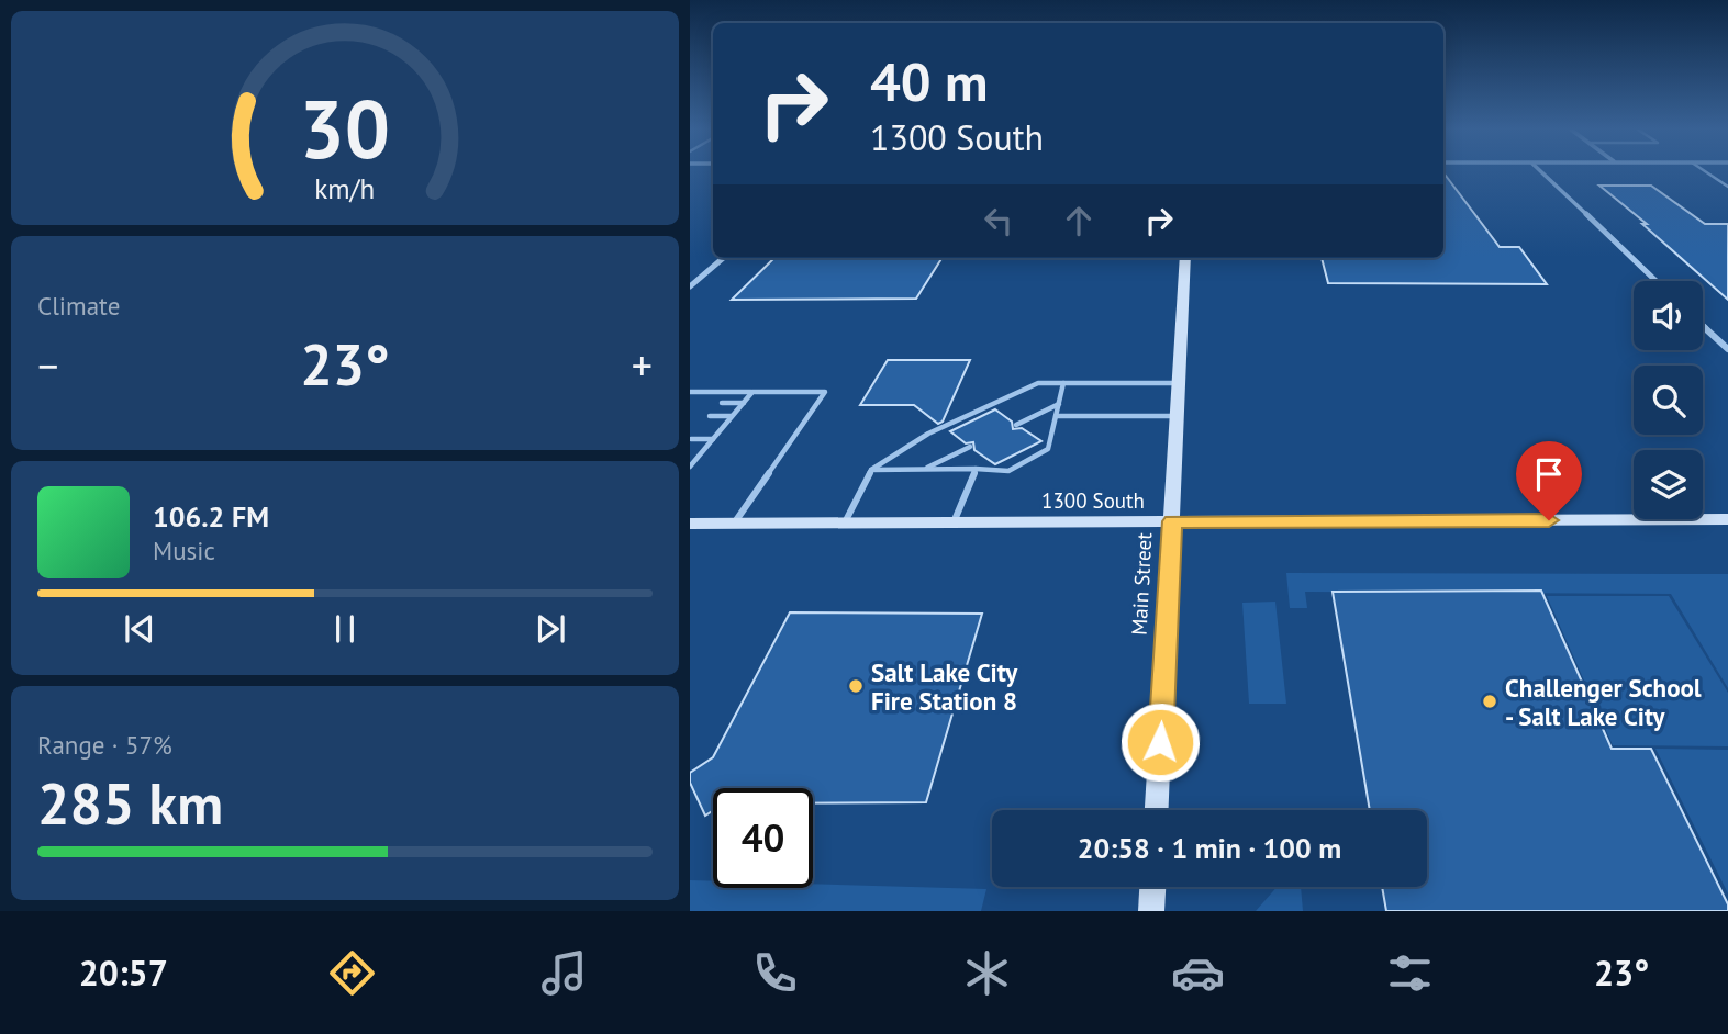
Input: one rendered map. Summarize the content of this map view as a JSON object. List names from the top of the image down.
{
  "streets": {
    "main road": ["1300 South", "Main Street"]
  },
  "crossings": [
    ["1300 South", "Main Street"]
  ],
  "places": ["Salt Lake City Fire Station 8", "Challenger School - Salt Lake City"],
  "page": {
    "turn": ["40 m", "1300 South"],
    "tile": [
      "Climate",
      ["Range · 57%", "285 km"]
    ],
    "heat": ["−", "23°", "+"],
    "song": ["106.2 FM", "Music"],
    "limit": "40",
    "trip": "20:58 · 1 min · 100 m",
    "tabs": ["20:57", "23°"],
    "gauge": ["30", "km/h"]
  }
}
